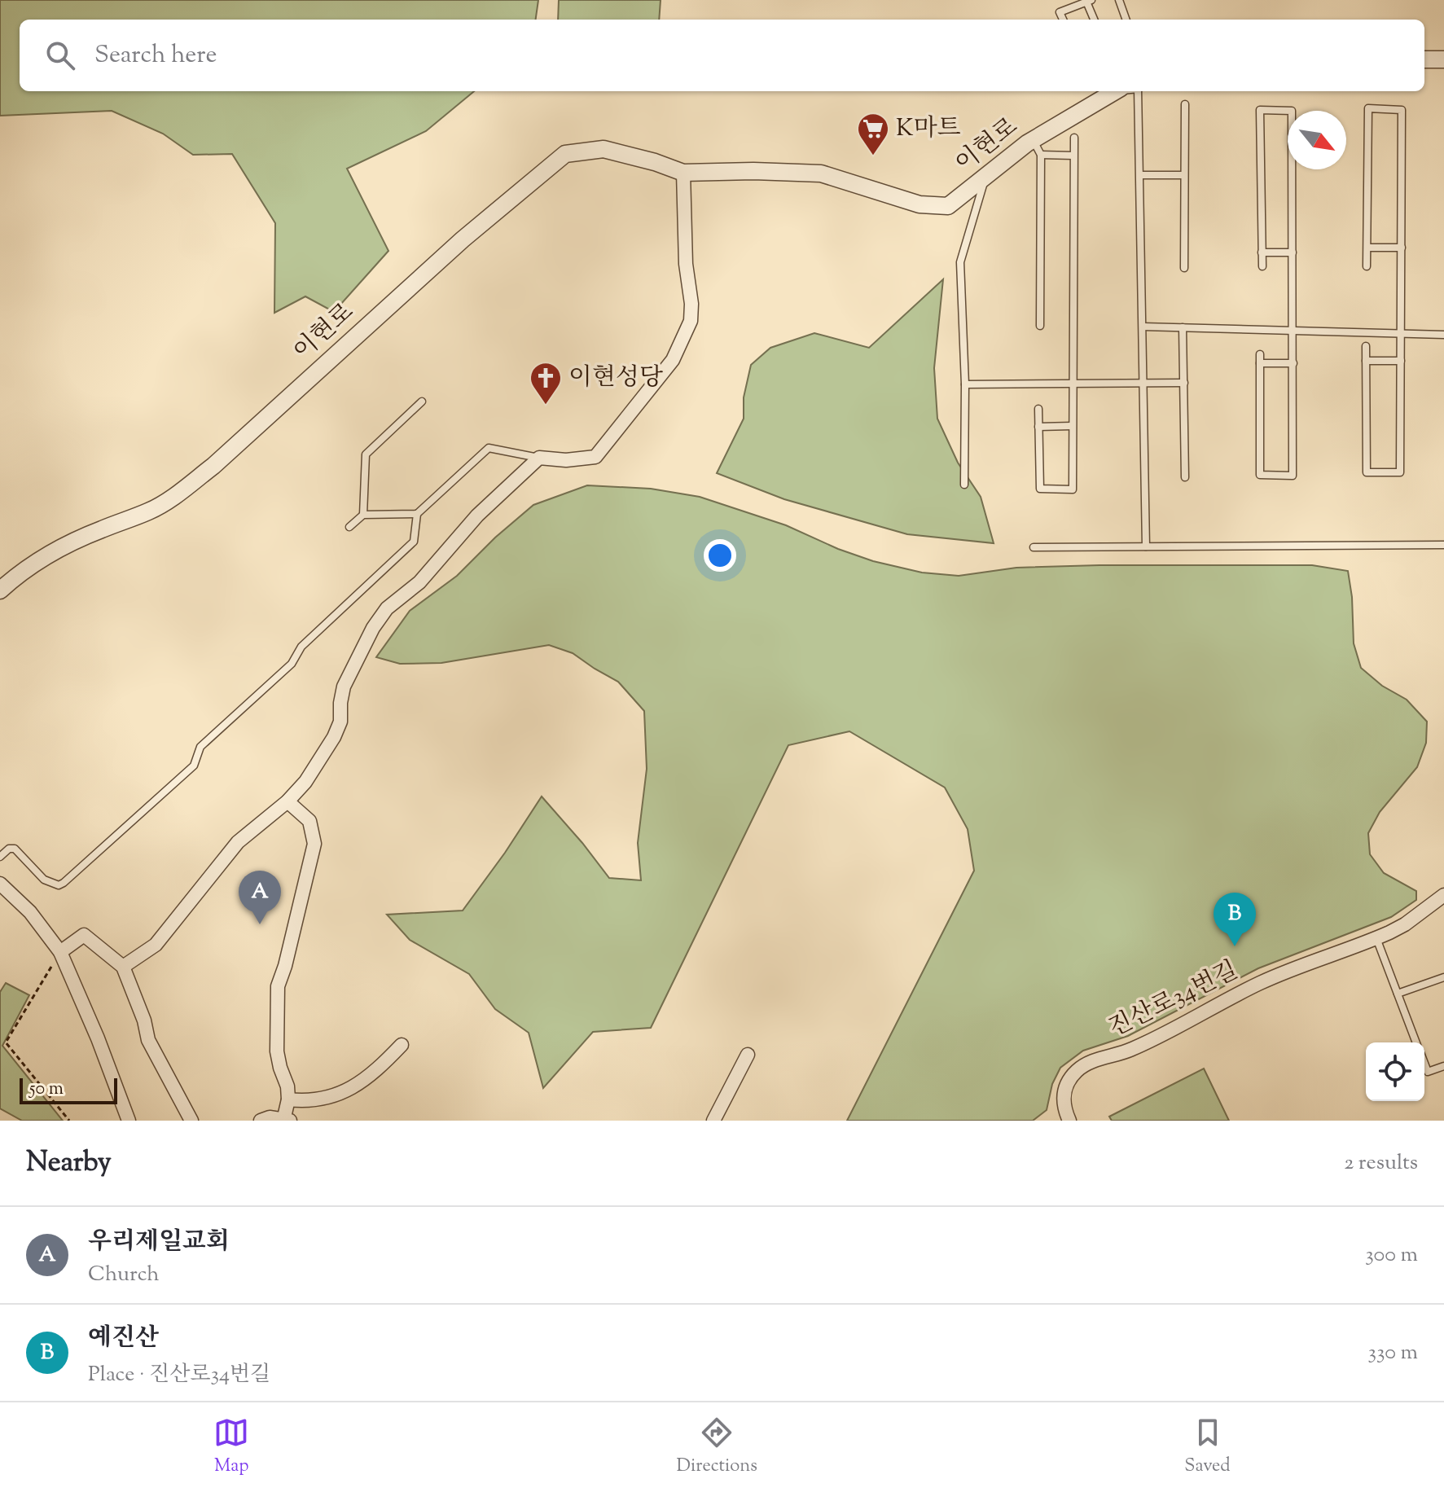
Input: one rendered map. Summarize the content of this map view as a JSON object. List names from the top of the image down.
{
  "streets": {
    "street": ["이현로", "진산로34번길"]
  },
  "places": {
    "supermarket": ["K마트"],
    "church": ["이현성당"]
  },
  "scale_bar": "50 m",
  "north": "bottom right",
  "page": {
    "search": "Search here",
    "pins": ["A", "B"],
    "scale": "50 m",
    "heading": ["Nearby", "2 results"],
    "list": [
      {
        "mark": "A",
        "name": "우리제일교회",
        "note": "Church",
        "value": "300 m"
      },
      {
        "mark": "B",
        "name": "예진산",
        "note": "Place · 진산로34번길",
        "value": "330 m"
      }
    ],
    "nav": ["Map", "Directions", "Saved"]
  }
}
